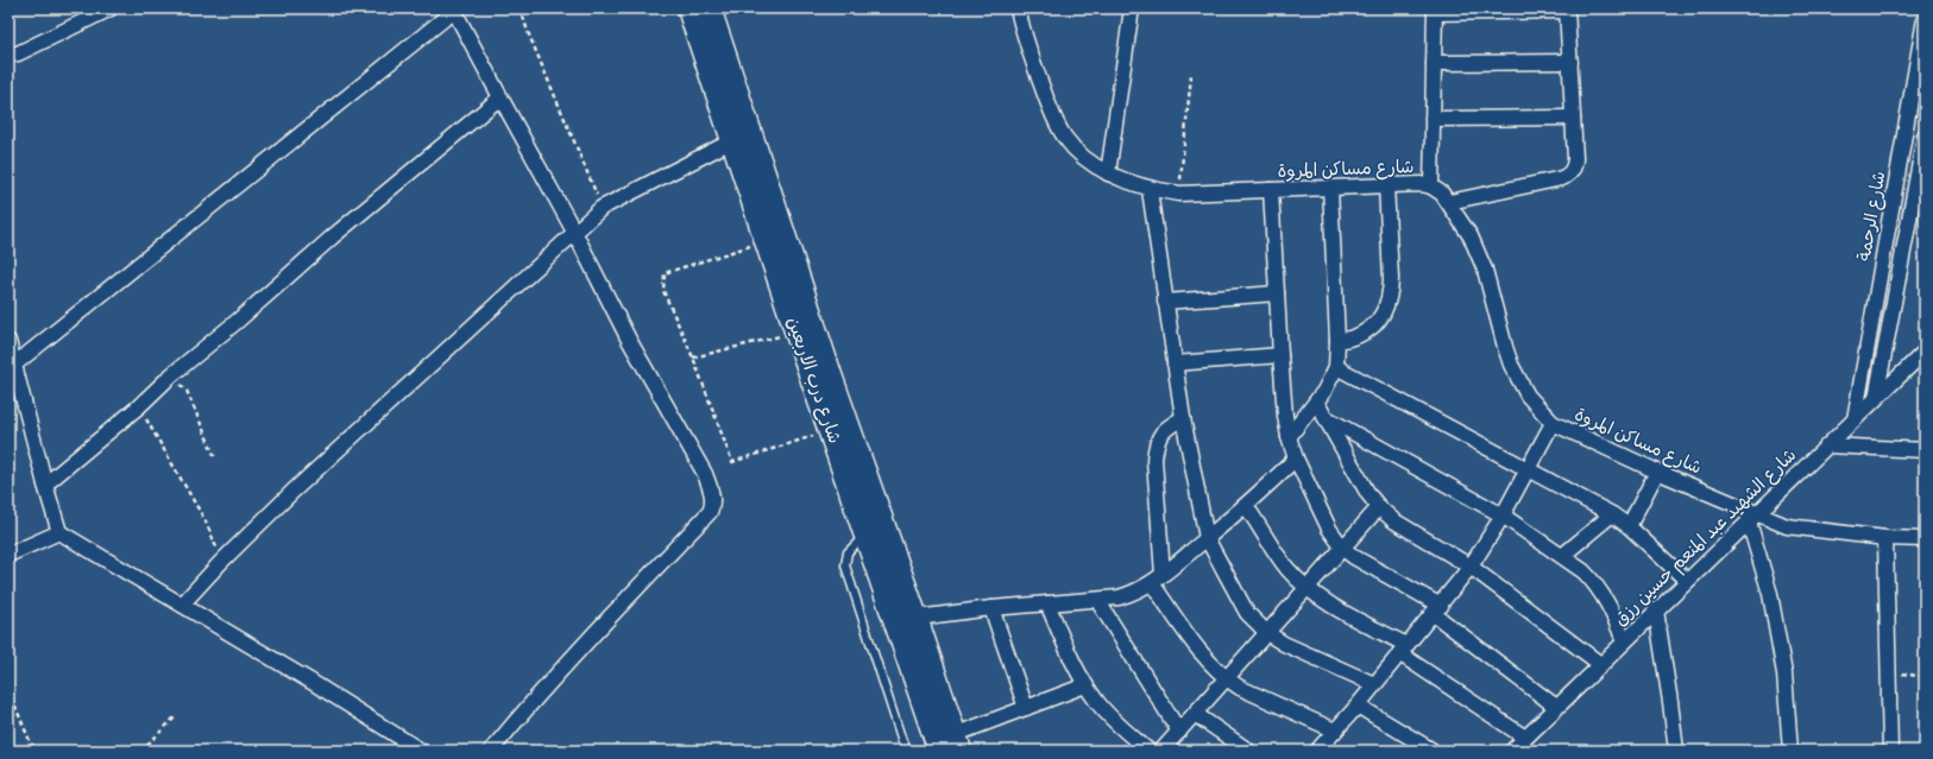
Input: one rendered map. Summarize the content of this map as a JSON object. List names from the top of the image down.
{
  "streets": {
    "highway": ["شارع درب الاربعين"],
    "street": ["شارع مساكن المروة", "شارع الرحمة", "شارع الشهيد عبد المنعم حسين رزق"]
  },
  "crossings": [
    ["شارع مساكن المروة", "شارع الشهيد عبد المنعم حسين رزق"],
    ["شارع الرحمة", "شارع الشهيد عبد المنعم حسين رزق"]
  ]
}
